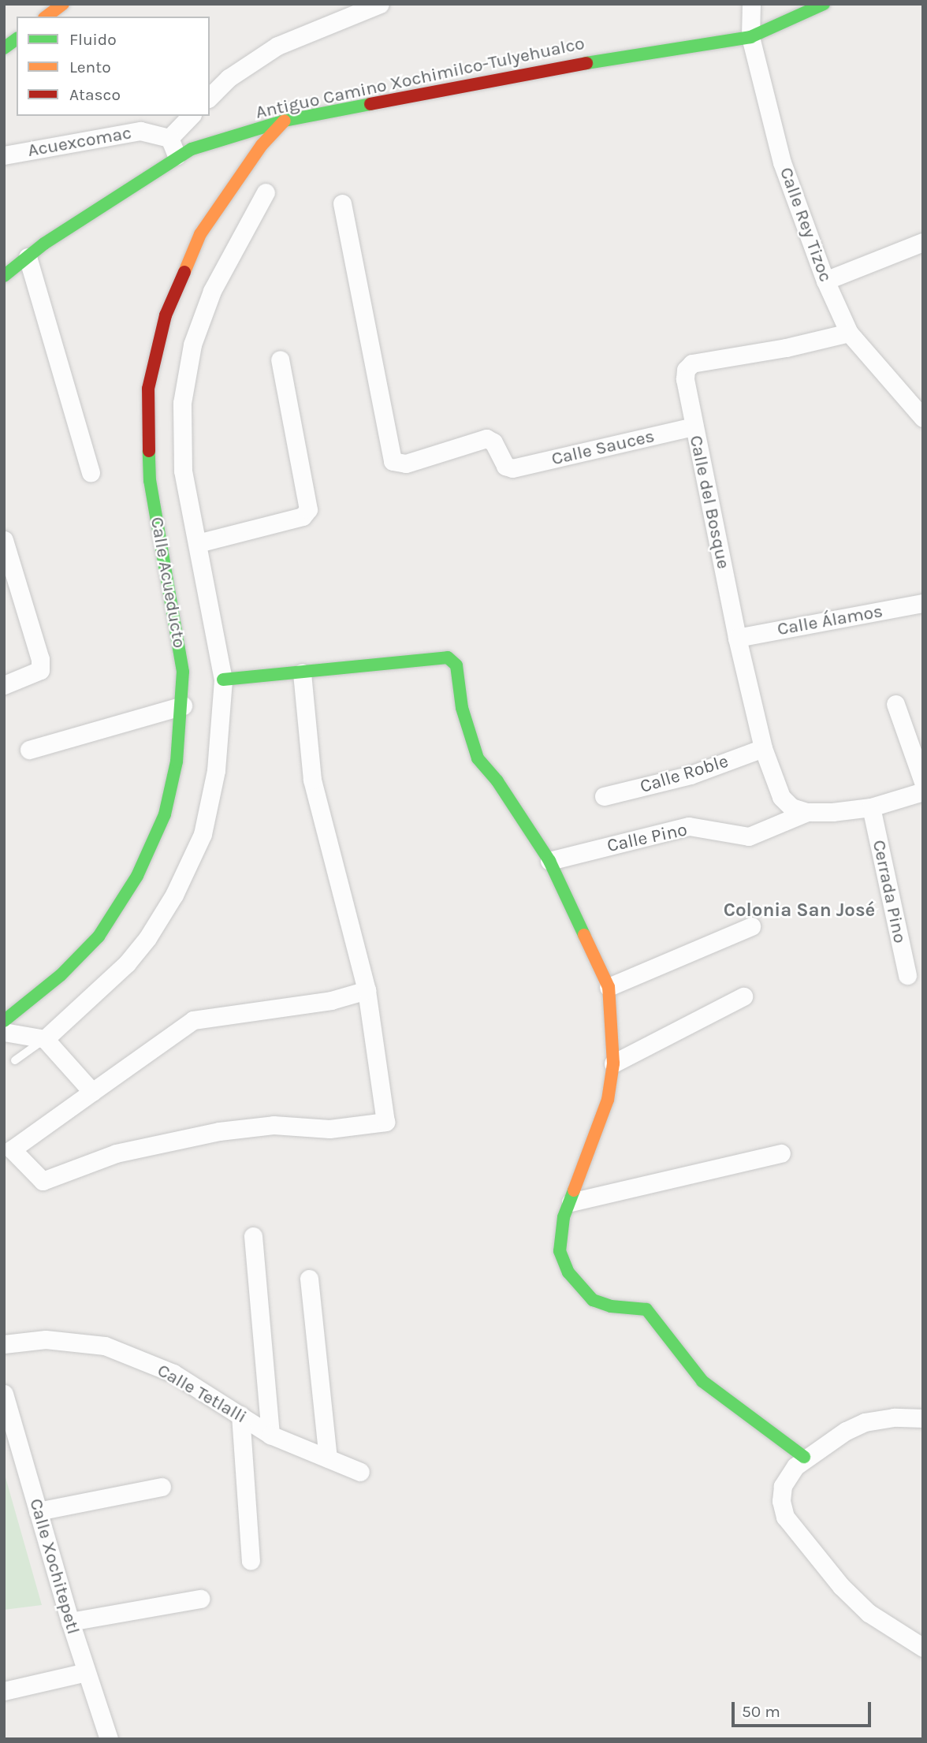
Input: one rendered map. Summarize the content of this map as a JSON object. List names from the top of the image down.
{
  "streets": {
    "street": [
      "Antiguo Camino Xochimilco-Tulyehualco",
      "Acuexcomac",
      "Calle Rey Tizoc",
      "Calle Sauces",
      "Calle del Bosque",
      "Calle Acueducto",
      "Calle Álamos",
      "Calle Roble",
      "Calle Pino",
      "Cerrada Pino",
      "Calle Tetlalli",
      "Calle Xochitepetl"
    ]
  },
  "crossings": [
    ["Antiguo Camino Xochimilco-Tulyehualco", "Calle Rey Tizoc"],
    ["Antiguo Camino Xochimilco-Tulyehualco", "Calle Acueducto"],
    ["Calle Rey Tizoc", "Calle del Bosque"],
    ["Calle Sauces", "Calle del Bosque"],
    ["Calle del Bosque", "Calle Álamos"],
    ["Calle del Bosque", "Calle Roble"],
    ["Calle del Bosque", "Calle Pino"]
  ],
  "districts": ["Colonia San José"],
  "legend": ["Fluido", "Lento", "Atasco"],
  "scale_bar": "50 m"
}
